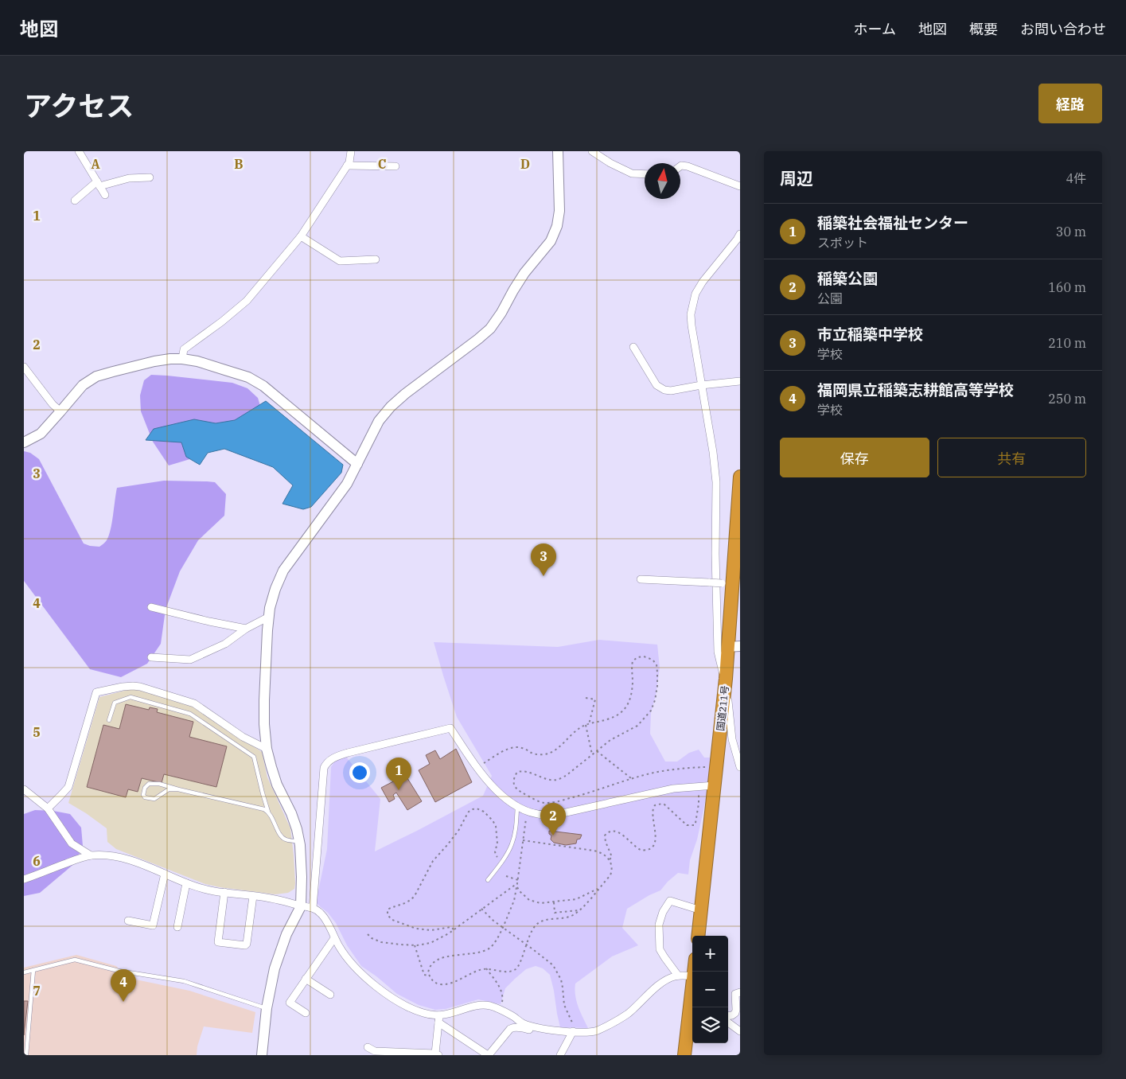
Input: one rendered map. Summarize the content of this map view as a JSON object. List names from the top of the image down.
{
  "streets": {
    "highway": ["国道211号"]
  },
  "north": "top",
  "page": {
    "header": "地図",
    "nav": [
      "ホーム",
      "地図",
      "概要",
      "お問い合わせ"
    ],
    "title": "アクセス",
    "buttons": [
      "経路",
      ["保存", "共有"]
    ],
    "heading": ["周辺", "4件"],
    "list": [
      {
        "mark": "1",
        "name": "稲築社会福祉センター",
        "note": "スポット",
        "value": "30 m"
      },
      {
        "mark": "2",
        "name": "稲築公園",
        "note": "公園",
        "value": "160 m"
      },
      {
        "mark": "3",
        "name": "市立稲築中学校",
        "note": "学校",
        "value": "210 m"
      },
      {
        "mark": "4",
        "name": "福岡県立稲築志耕館高等学校",
        "note": "学校",
        "value": "250 m"
      }
    ],
    "pins": [
      "3",
      "1",
      "2",
      "4"
    ],
    "map_buttons": ["+", "−"]
  },
  "grid": {
    "columns": [
      "A",
      "B",
      "C",
      "D"
    ],
    "rows": [
      "1",
      "2",
      "3",
      "4",
      "5",
      "6",
      "7"
    ]
  }
}
